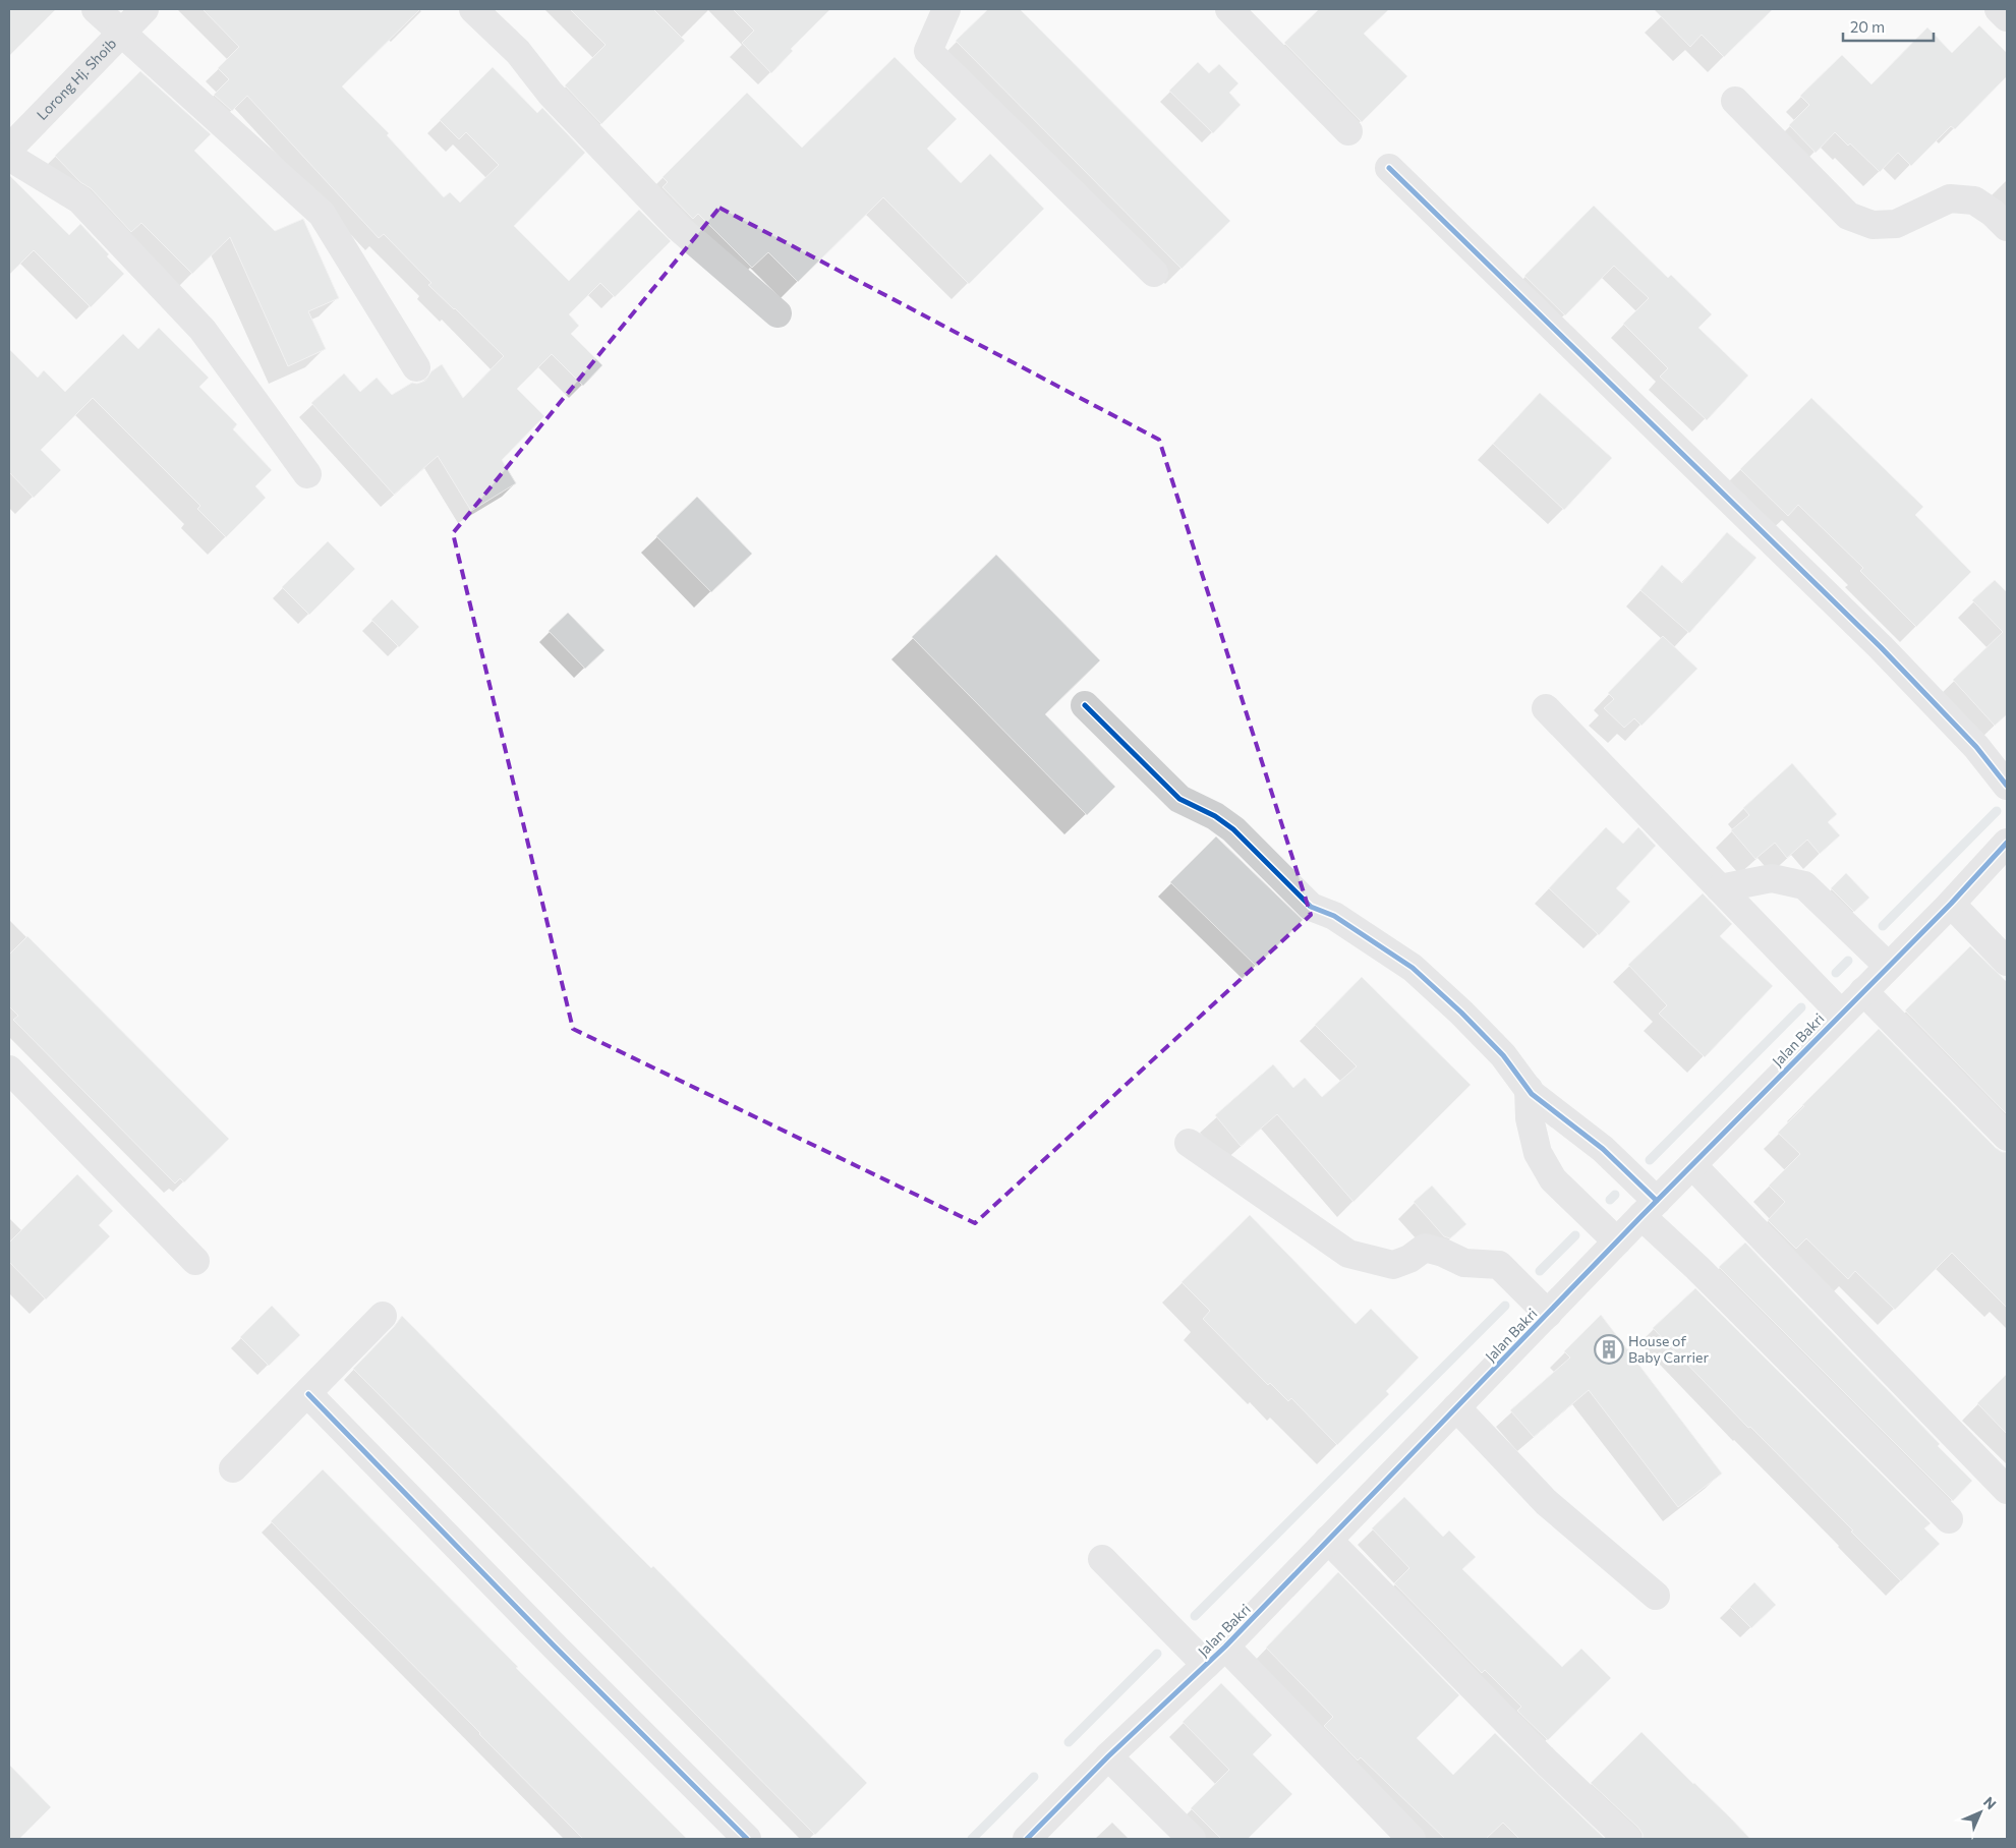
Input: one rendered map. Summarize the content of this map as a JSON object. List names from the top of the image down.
{
  "streets": {
    "street": ["Lorong Hj. Shoib", "Jalan Bakri"]
  },
  "places": {
    "building": ["House of Baby Carrier"]
  },
  "scale_bar": "20 m",
  "north": "top right"
}
